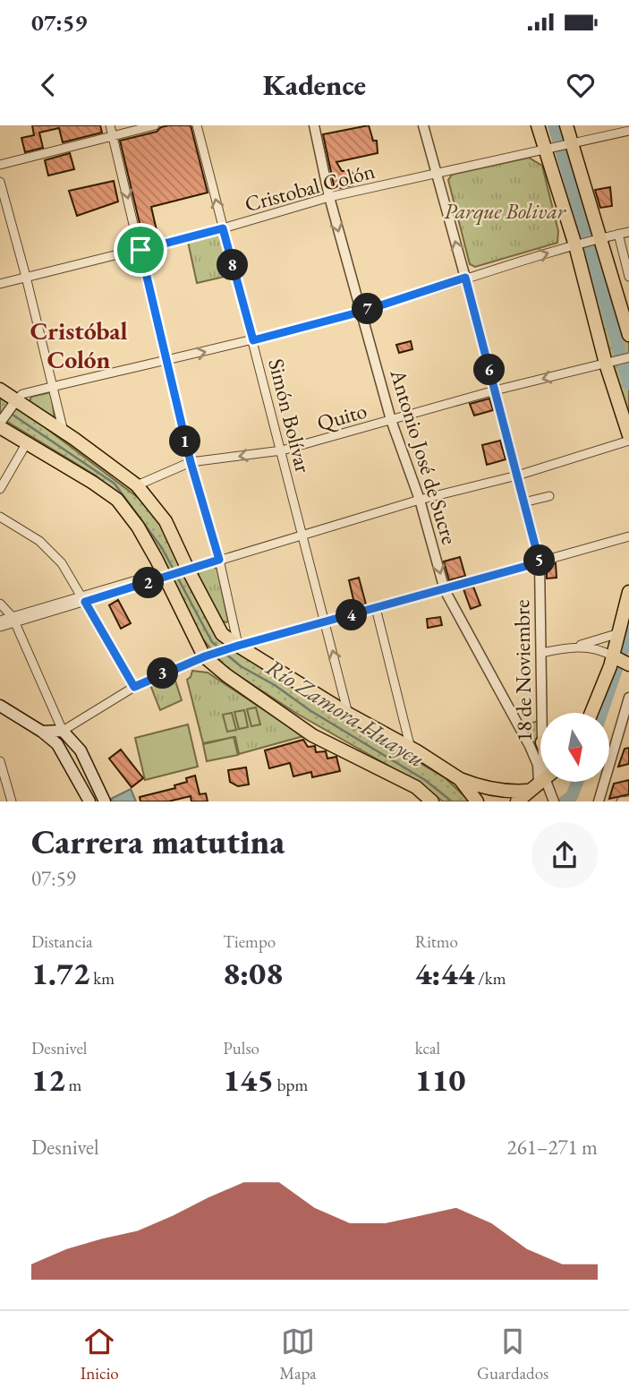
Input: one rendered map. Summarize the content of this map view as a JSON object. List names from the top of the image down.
{
  "streets": {
    "street": [
      "Cristobal Colón",
      "Simón Bolívar",
      "Quito",
      "Antonio José de Sucre",
      "18 de Noviembre"
    ]
  },
  "crossings": [
    ["Cristobal Colón", "Simón Bolívar"],
    ["Cristobal Colón", "Antonio José de Sucre"],
    ["Cristobal Colón", "18 de Noviembre"],
    ["Simón Bolívar", "Quito"],
    ["Quito", "Antonio José de Sucre"],
    ["Quito", "18 de Noviembre"],
    ["Antonio José de Sucre", "18 de Noviembre"]
  ],
  "one_way": ["Quito"],
  "districts": ["Cristóbal Colón"],
  "water": ["Río Zamora Huaycu"],
  "parks": ["Parque Bolivar"],
  "north": "bottom",
  "page": {
    "status": "07:59",
    "header": "Kadence",
    "pins": [
      "8",
      "7",
      "6",
      "1",
      "5",
      "2",
      "4",
      "3"
    ],
    "heading": ["Carrera matutina", "07:59"],
    "stats": [
      ["Distancia", "1.72 km"],
      ["Tiempo", "8:08"],
      ["Ritmo", "4:44 /km"],
      ["Desnivel", "12 m"],
      ["Pulso", "145 bpm"],
      ["kcal", "110"]
    ],
    "chart": ["Desnivel", "261–271 m"],
    "tabs": ["Inicio", "Mapa", "Guardados"]
  }
}
